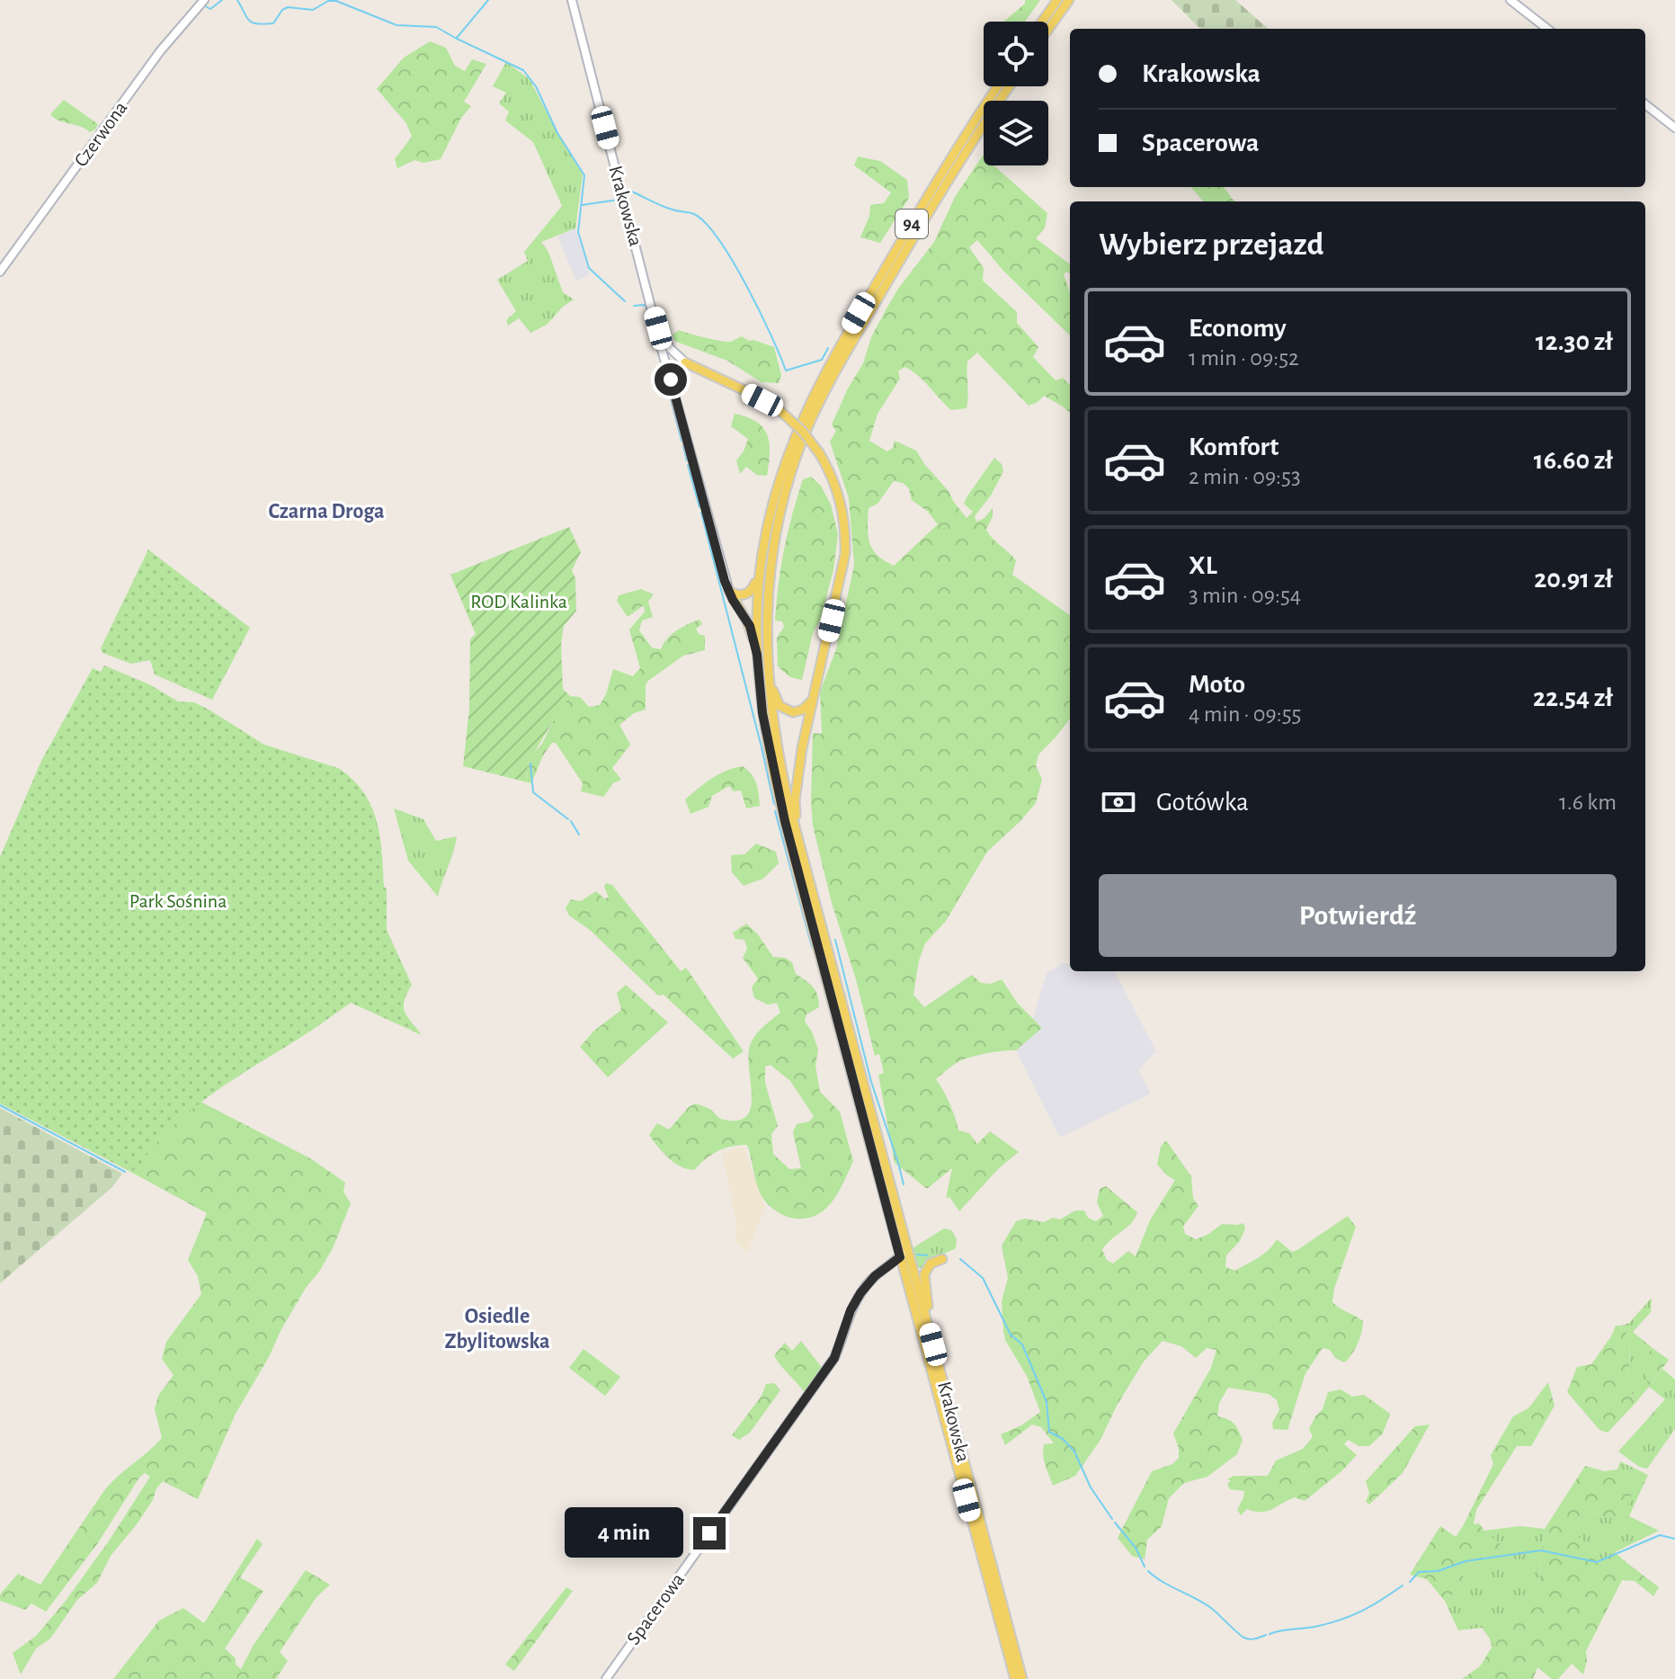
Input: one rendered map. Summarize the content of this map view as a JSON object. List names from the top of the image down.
{
  "streets": {
    "main road": [
      "Czerwona",
      "Krakowska",
      "94",
      "Spacerowa"
    ]
  },
  "crossings": [
    ["Krakowska", "94"],
    ["Krakowska", "Spacerowa"]
  ],
  "districts": ["Czarna Droga", "Osiedle Zbylitowska"],
  "parks": ["ROD Kalinka", "Park Sośnina"],
  "page": {
    "banner": ["Krakowska", "Spacerowa"],
    "heading": "Wybierz przejazd",
    "list": [
      {
        "name": "Economy",
        "note": "1 min · 09:52",
        "value": "12.30 zł"
      },
      {
        "name": "Komfort",
        "note": "2 min · 09:53",
        "value": "16.60 zł"
      },
      {
        "name": "XL",
        "note": "3 min · 09:54",
        "value": "20.91 zł"
      },
      {
        "name": "Moto",
        "note": "4 min · 09:55",
        "value": "22.54 zł"
      }
    ],
    "pay": ["Gotówka", "1.6 km"],
    "buttons": "Potwierdź",
    "bubble": "4 min"
  }
}
